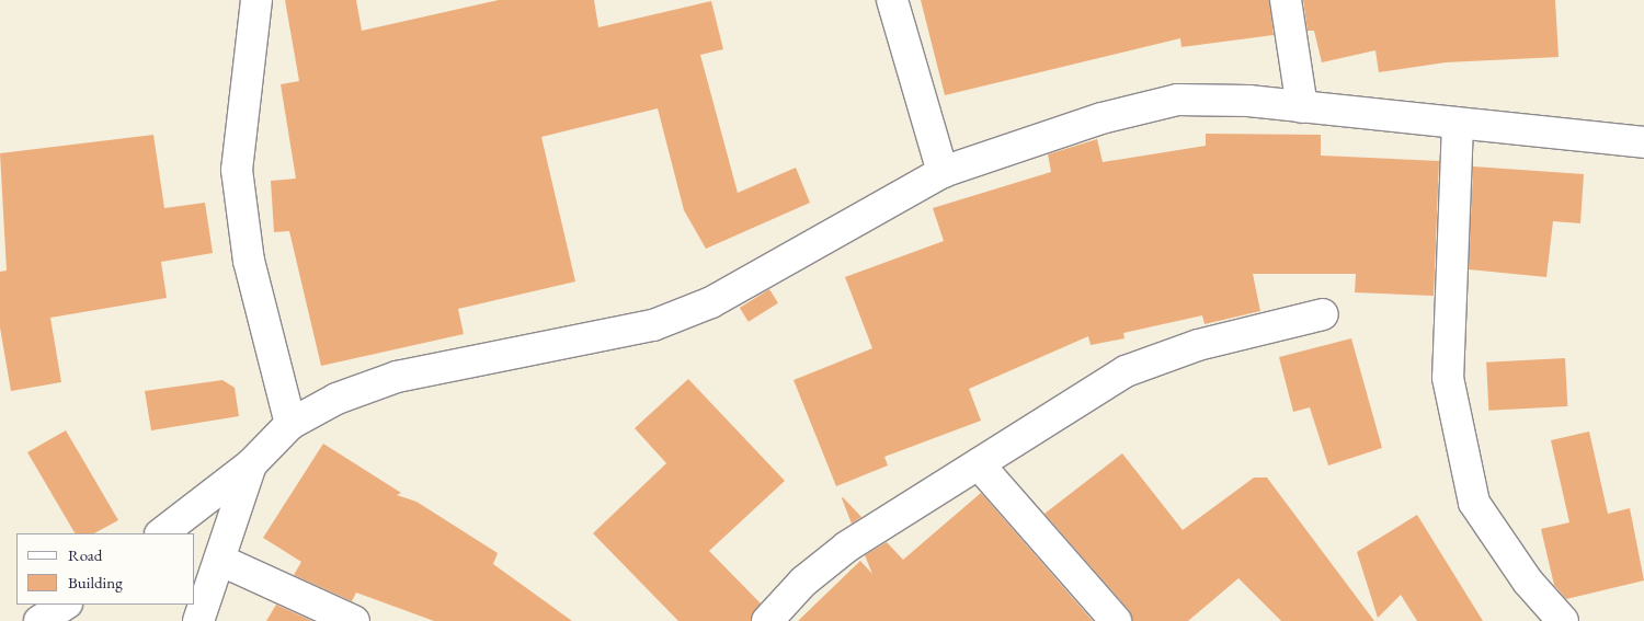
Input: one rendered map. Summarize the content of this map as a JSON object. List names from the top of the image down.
{
  "legend": ["Road", "Building"]
}
